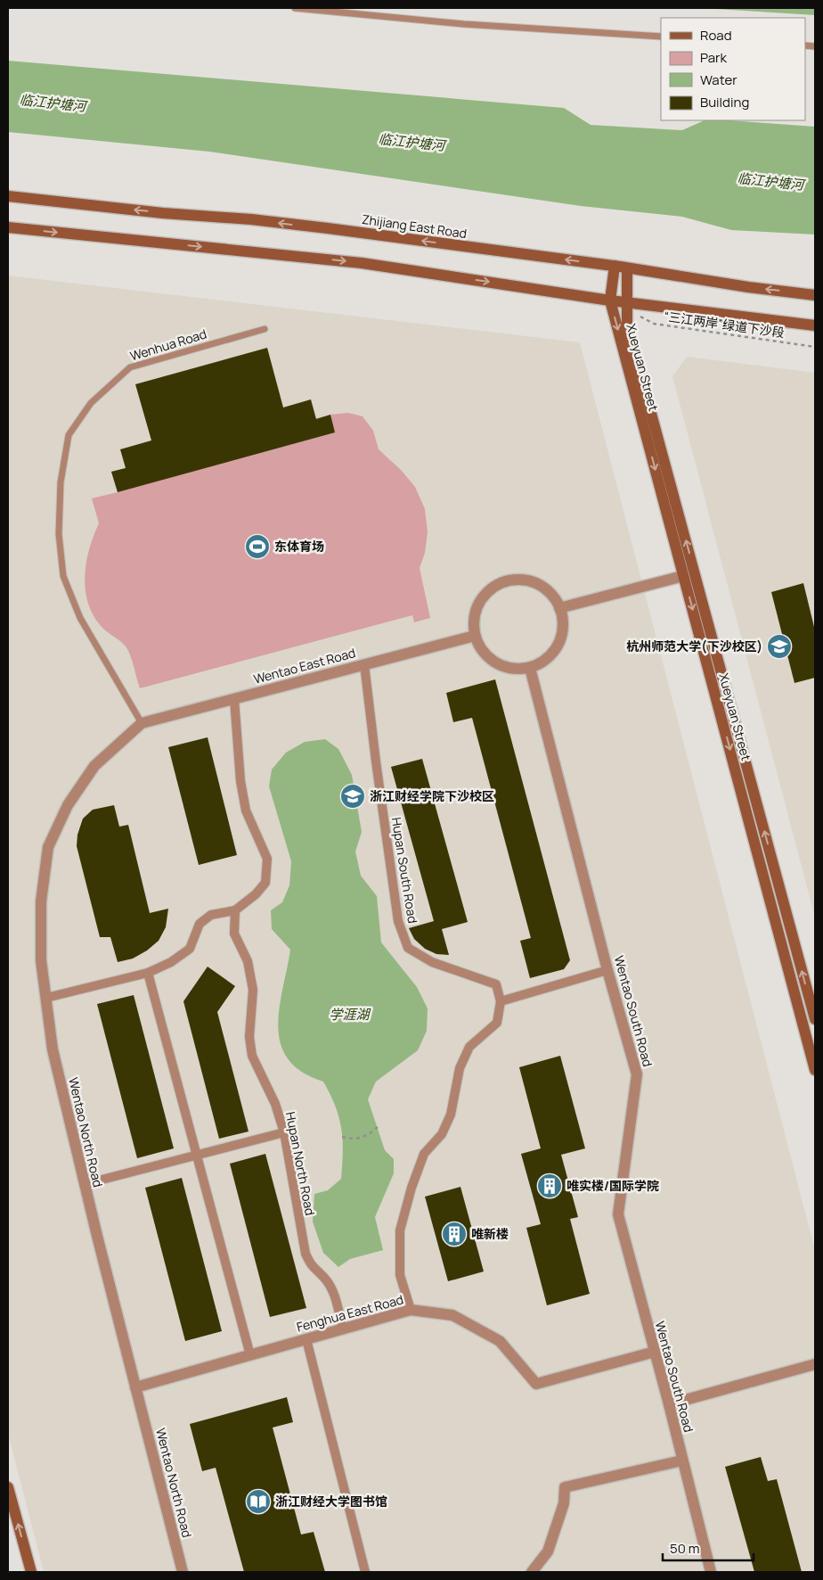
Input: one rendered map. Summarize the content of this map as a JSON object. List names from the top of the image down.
{
  "streets": {
    "main road": ["Zhijiang East Road", "Xueyuan Street"],
    "street": [
      "Wentao East Road",
      "Hupan South Road",
      "Wentao South Road",
      "Wentao North Road",
      "Hupan North Road",
      "Fenghua East Road"
    ],
    "lane": ["Wenhua Road"],
    "path": ["“三江两岸”绿道下沙段"]
  },
  "crossings": [
    ["Zhijiang East Road", "Xueyuan Street"],
    ["Wenhua Road", "Wentao East Road"],
    ["Wenhua Road", "Wentao North Road"],
    ["Wentao East Road", "Hupan South Road"],
    ["Wentao East Road", "Wentao South Road"],
    ["Wentao East Road", "Wentao North Road"],
    ["Wentao South Road", "Fenghua East Road"],
    ["Wentao North Road", "Fenghua East Road"],
    ["Hupan North Road", "Fenghua East Road"]
  ],
  "water": ["临江护塘河", "学涯湖"],
  "places": {
    "sports": ["东体育场"],
    "school or university": ["杭州师范大学(下沙校区)", "浙江财经学院下沙校区"],
    "building": ["唯实楼/国际学院", "唯新楼"],
    "library": ["浙江财经大学图书馆"]
  },
  "legend": [
    "Road",
    "Park",
    "Water",
    "Building"
  ],
  "scale_bar": "50 m"
}
